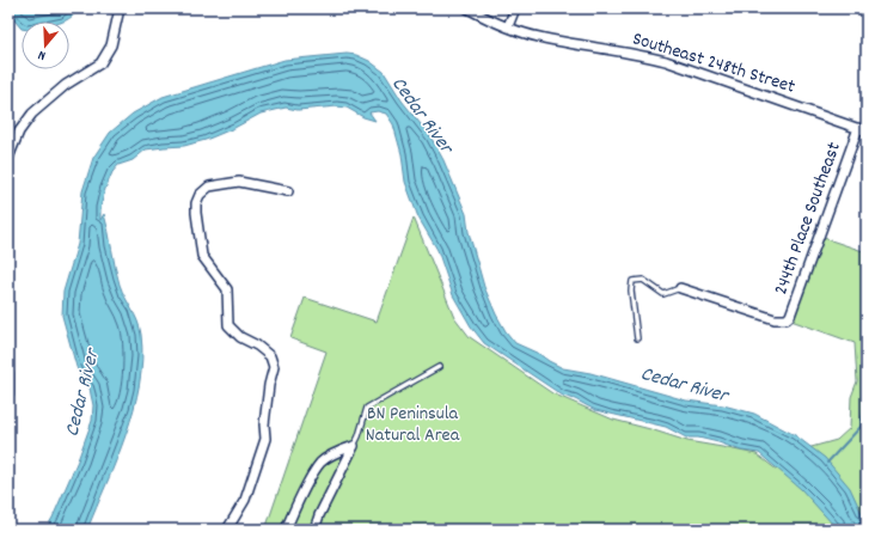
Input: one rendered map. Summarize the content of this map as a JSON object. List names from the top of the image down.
{
  "streets": {
    "street": ["Southeast 248th Street", "244th Place Southeast"]
  },
  "crossings": [
    ["Southeast 248th Street", "244th Place Southeast"]
  ],
  "water": ["Cedar River"],
  "parks": ["BN Peninsula Natural Area"],
  "north": "bottom"
}
